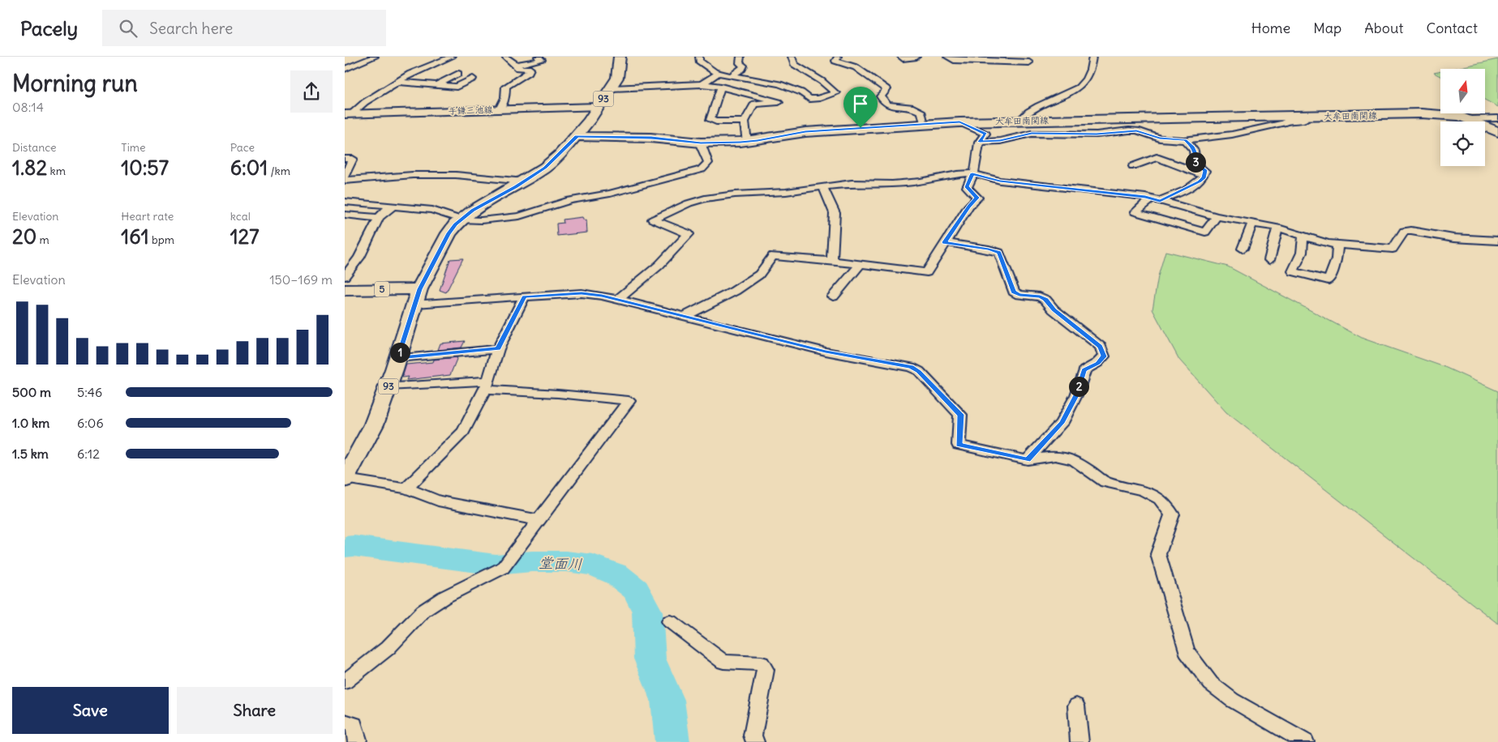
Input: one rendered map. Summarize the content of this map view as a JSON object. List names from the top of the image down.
{
  "streets": {
    "main road": [
      "93",
      "手鎌三池線",
      "大牟田南関線",
      "5"
    ]
  },
  "crossings": [
    ["93", "手鎌三池線"],
    ["93", "大牟田南関線"],
    ["93", "5"]
  ],
  "water": ["堂面川"],
  "north": "top",
  "page": {
    "header": "Pacely",
    "search": "Search here",
    "nav": [
      "Home",
      "Map",
      "About",
      "Contact"
    ],
    "heading": ["Morning run", "08:14"],
    "stats": [
      ["Distance", "1.82 km"],
      ["Time", "10:57"],
      ["Pace", "6:01 /km"],
      ["Elevation", "20 m"],
      ["Heart rate", "161 bpm"],
      ["kcal", "127"]
    ],
    "pins": ["3", "1", "2"],
    "chart": ["Elevation", "150–169 m"],
    "list": [
      {
        "name": "500 m",
        "note": "5:46"
      },
      {
        "name": "1.0 km",
        "note": "6:06"
      },
      {
        "name": "1.5 km",
        "note": "6:12"
      }
    ],
    "buttons": ["Save", "Share"]
  }
}
